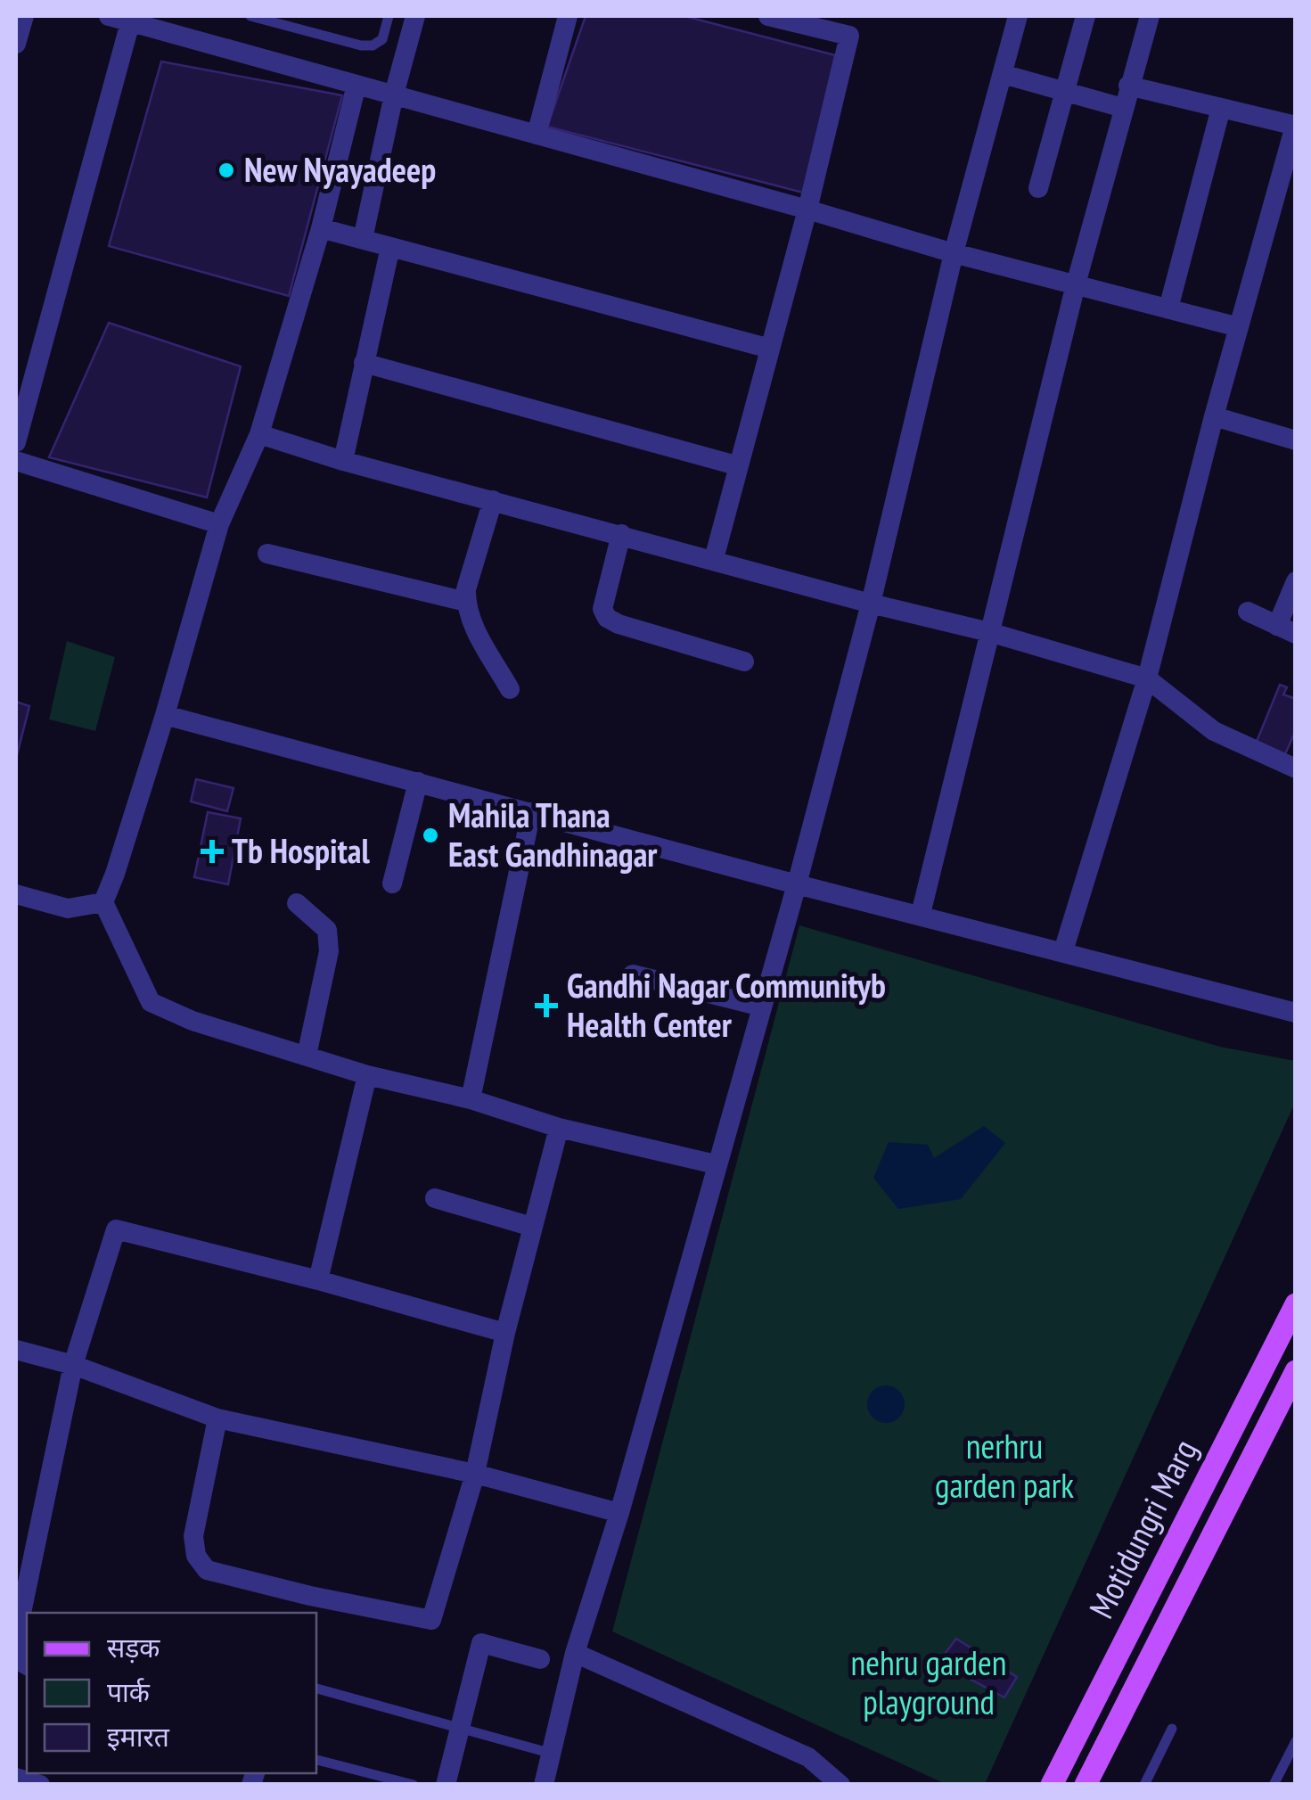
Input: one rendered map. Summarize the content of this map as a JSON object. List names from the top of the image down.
{
  "streets": {
    "main road": ["Motidungri Marg"]
  },
  "parks": ["nerhru garden park", "nehru garden playground"],
  "places": {
    "other": ["New Nyayadeep", "Mahila Thana East Gandhinagar"],
    "health": ["Tb Hospital", "Gandhi Nagar Communityb Health Center"]
  },
  "legend": ["सड़क", "पार्क", "इमारत"]
}
